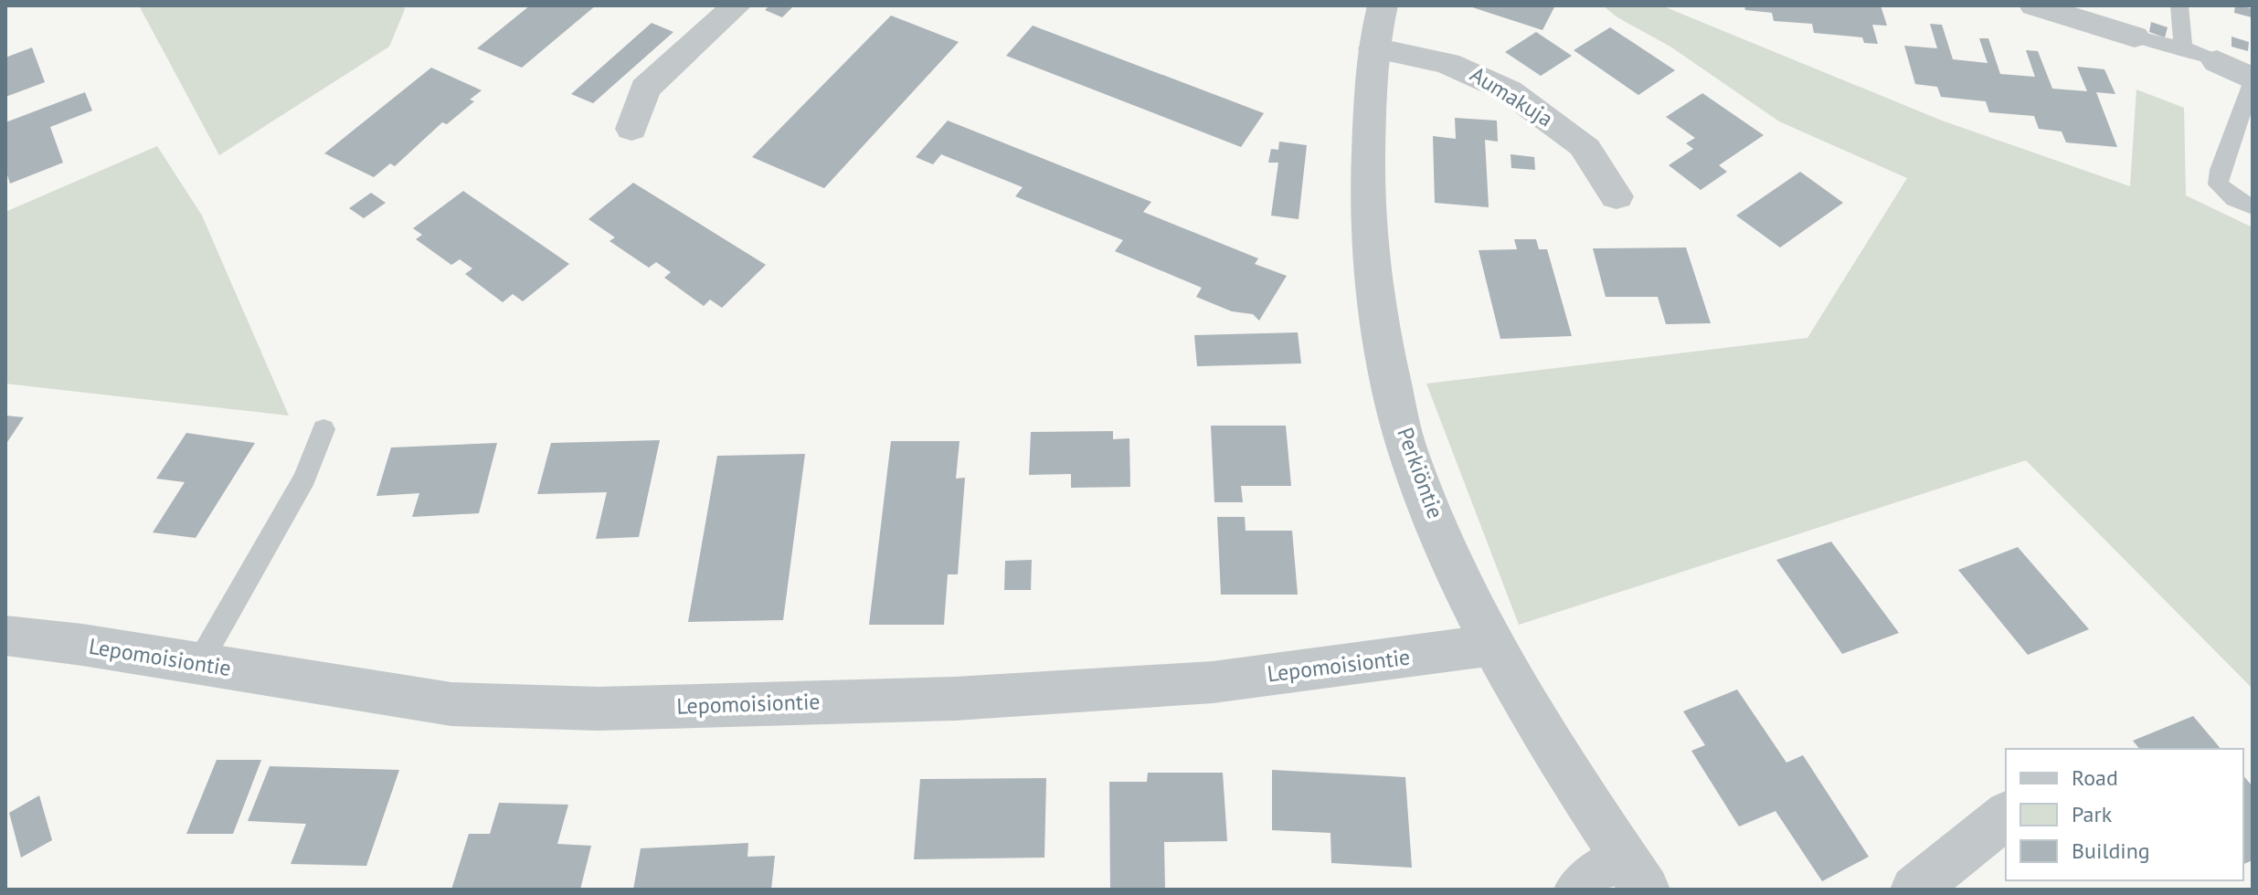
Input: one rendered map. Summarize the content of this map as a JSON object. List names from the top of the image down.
{
  "streets": {
    "street": ["Aumakuja", "Perkiöntie", "Lepomoisiontie"]
  },
  "crossings": [
    ["Aumakuja", "Perkiöntie"],
    ["Perkiöntie", "Lepomoisiontie"]
  ],
  "legend": ["Road", "Park", "Building"]
}
